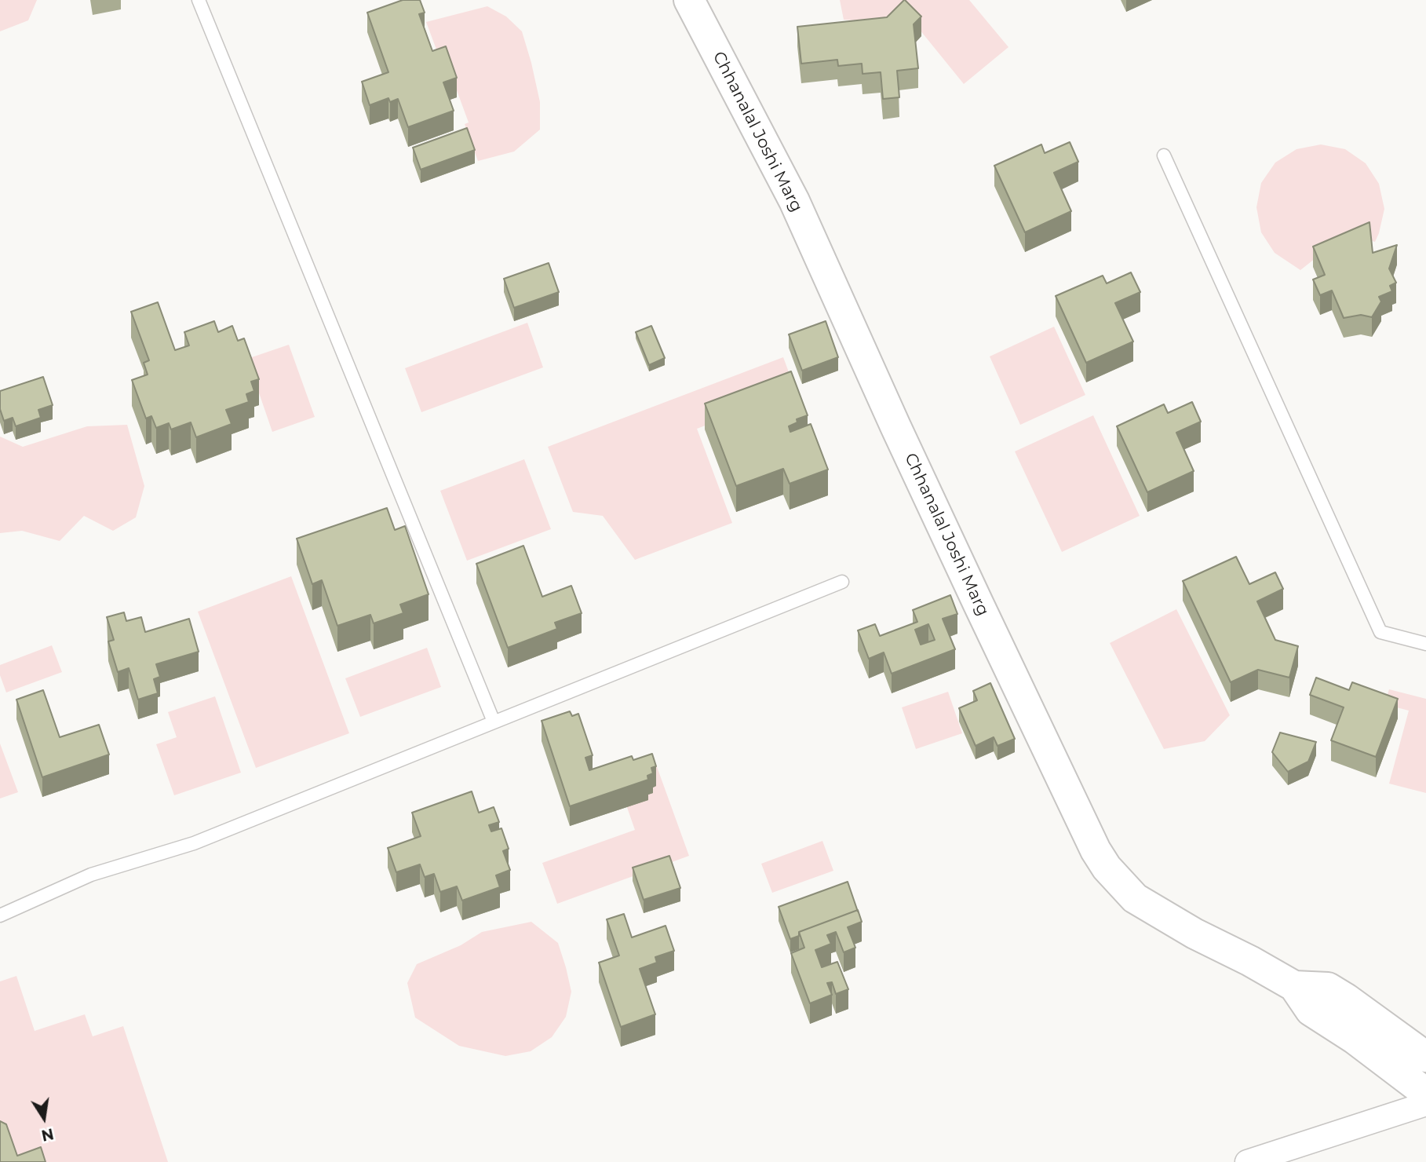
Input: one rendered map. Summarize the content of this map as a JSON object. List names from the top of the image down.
{
  "streets": {
    "street": ["Chhanalal Joshi Marg"]
  },
  "north": "bottom"
}
